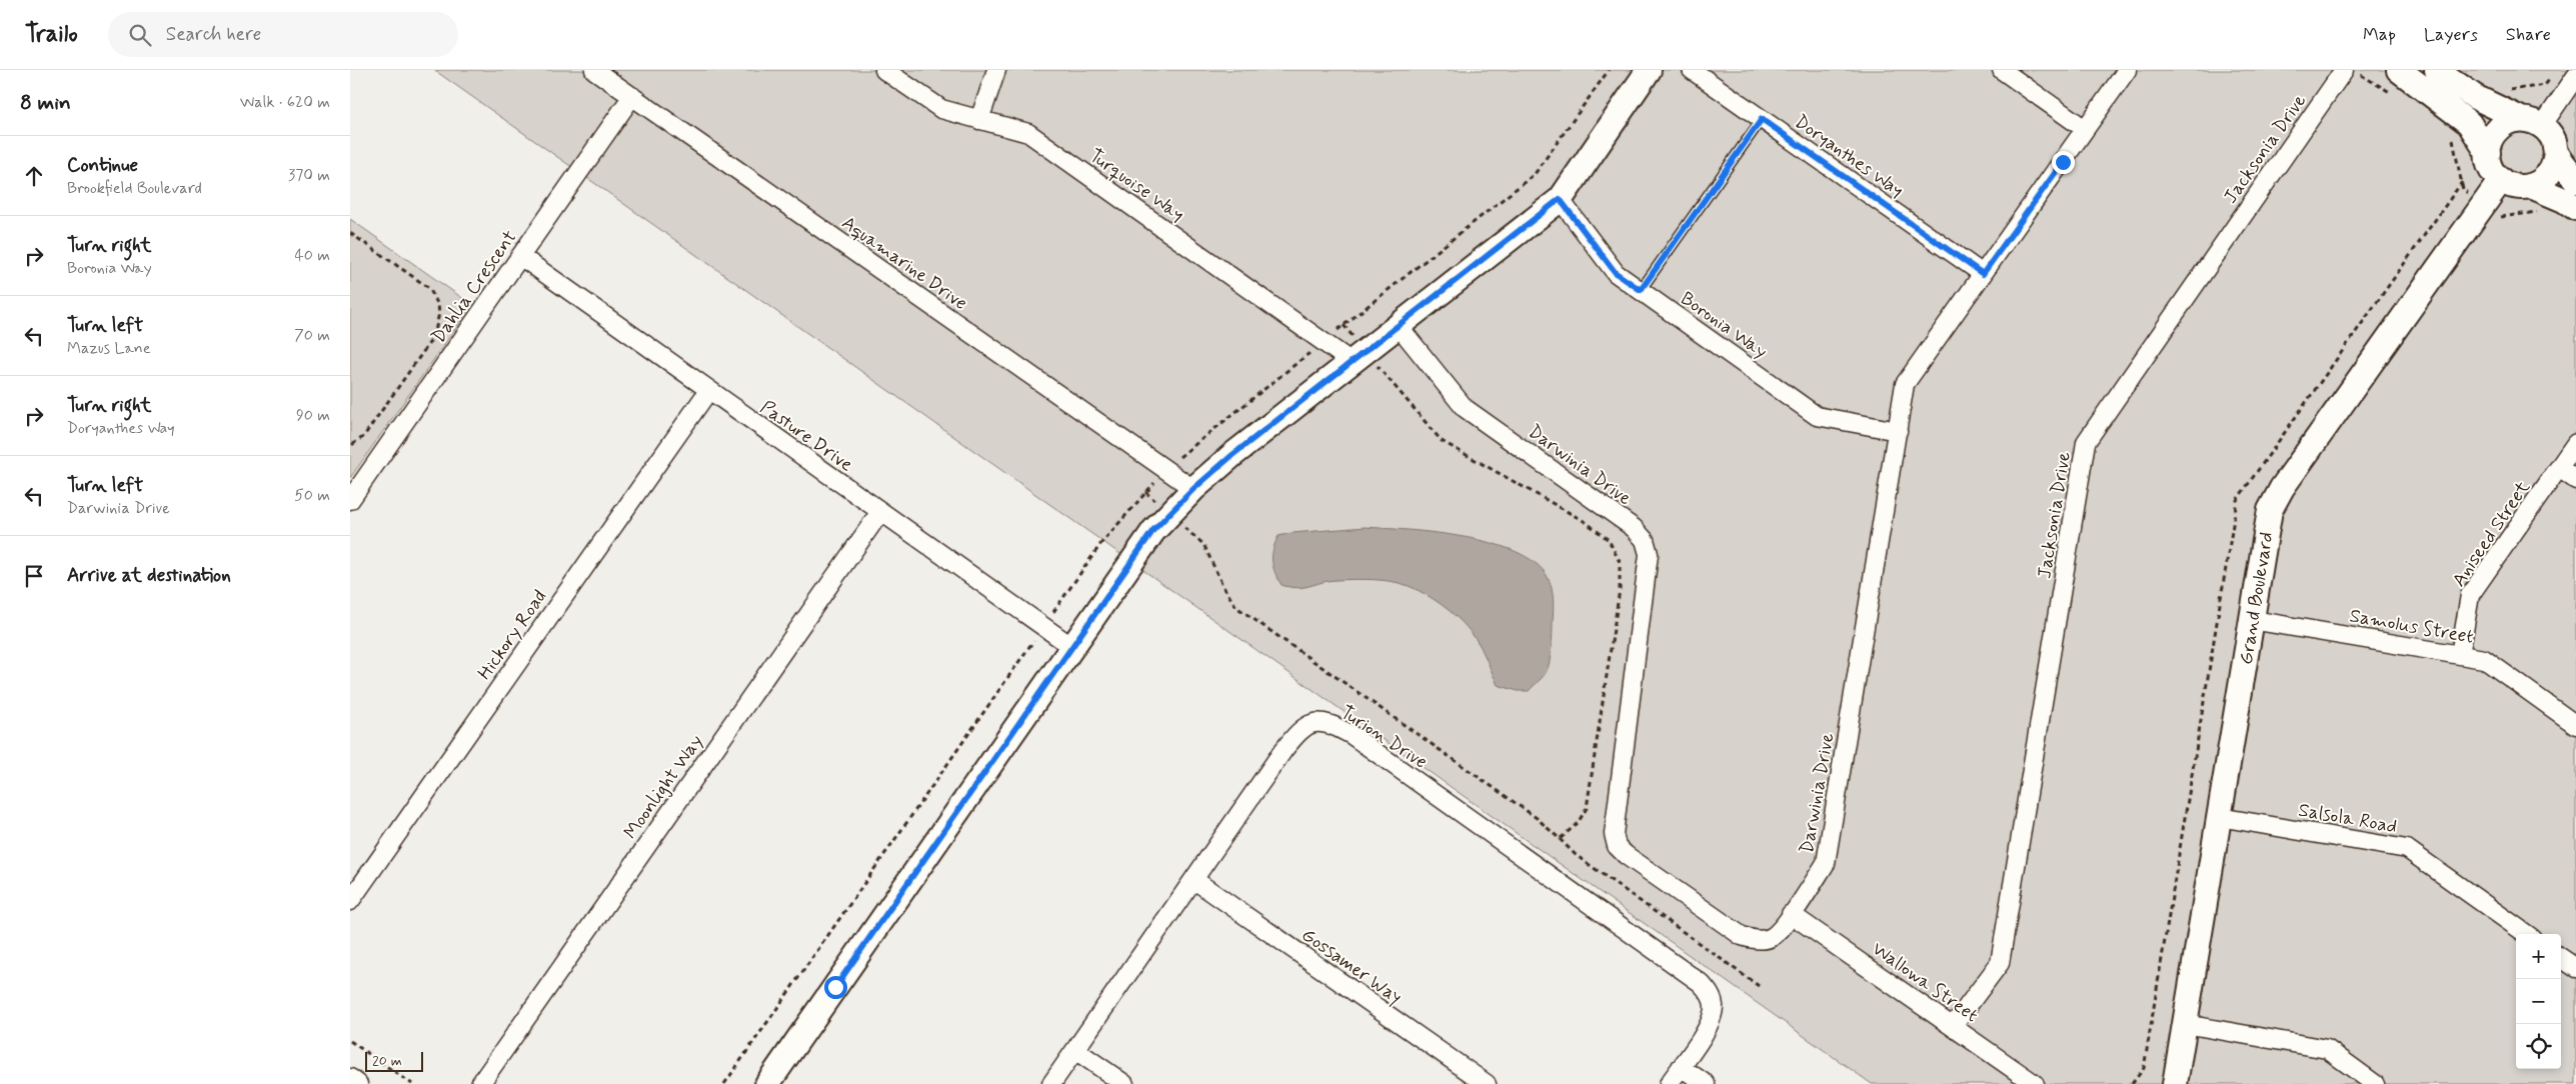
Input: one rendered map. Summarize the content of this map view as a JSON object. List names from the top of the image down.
{
  "streets": {
    "street": [
      "Jacksonia Drive",
      "Doryanthes Way",
      "Turquoise Way",
      "Aquamarine Drive",
      "Dahlia Crescent",
      "Boronia Way",
      "Pasture Drive",
      "Darwinia Drive",
      "Aniseed Street",
      "Grand Boulevard",
      "Samolus Street",
      "Hickory Road",
      "Turion Drive",
      "Moonlight Way",
      "Salsola Road",
      "Gossamer Way",
      "Wallowa Street"
    ]
  },
  "crossings": [
    ["Jacksonia Drive", "Wallowa Street"],
    ["Doryanthes Way", "Darwinia Drive"],
    ["Aquamarine Drive", "Dahlia Crescent"],
    ["Dahlia Crescent", "Pasture Drive"],
    ["Boronia Way", "Darwinia Drive"],
    ["Pasture Drive", "Hickory Road"],
    ["Pasture Drive", "Moonlight Way"],
    ["Darwinia Drive", "Wallowa Street"],
    ["Aniseed Street", "Samolus Street"],
    ["Grand Boulevard", "Samolus Street"],
    ["Grand Boulevard", "Salsola Road"],
    ["Turion Drive", "Gossamer Way"]
  ],
  "scale_bar": "20 m",
  "page": {
    "header": "Trailo",
    "search": "Search here",
    "nav": ["Map", "Layers", "Share"],
    "heading": ["8 min", "Walk · 620 m"],
    "list": [
      ["Continue", "Brookfield Boulevard", "370 m"],
      ["Turn right", "Boronia Way", "40 m"],
      ["Turn left", "Mazus Lane", "70 m"],
      ["Turn right", "Doryanthes Way", "90 m"],
      ["Turn left", "Darwinia Drive", "50 m"],
      "Arrive at destination"
    ],
    "map_buttons": ["+", "−"],
    "scale": "20 m"
  }
}
